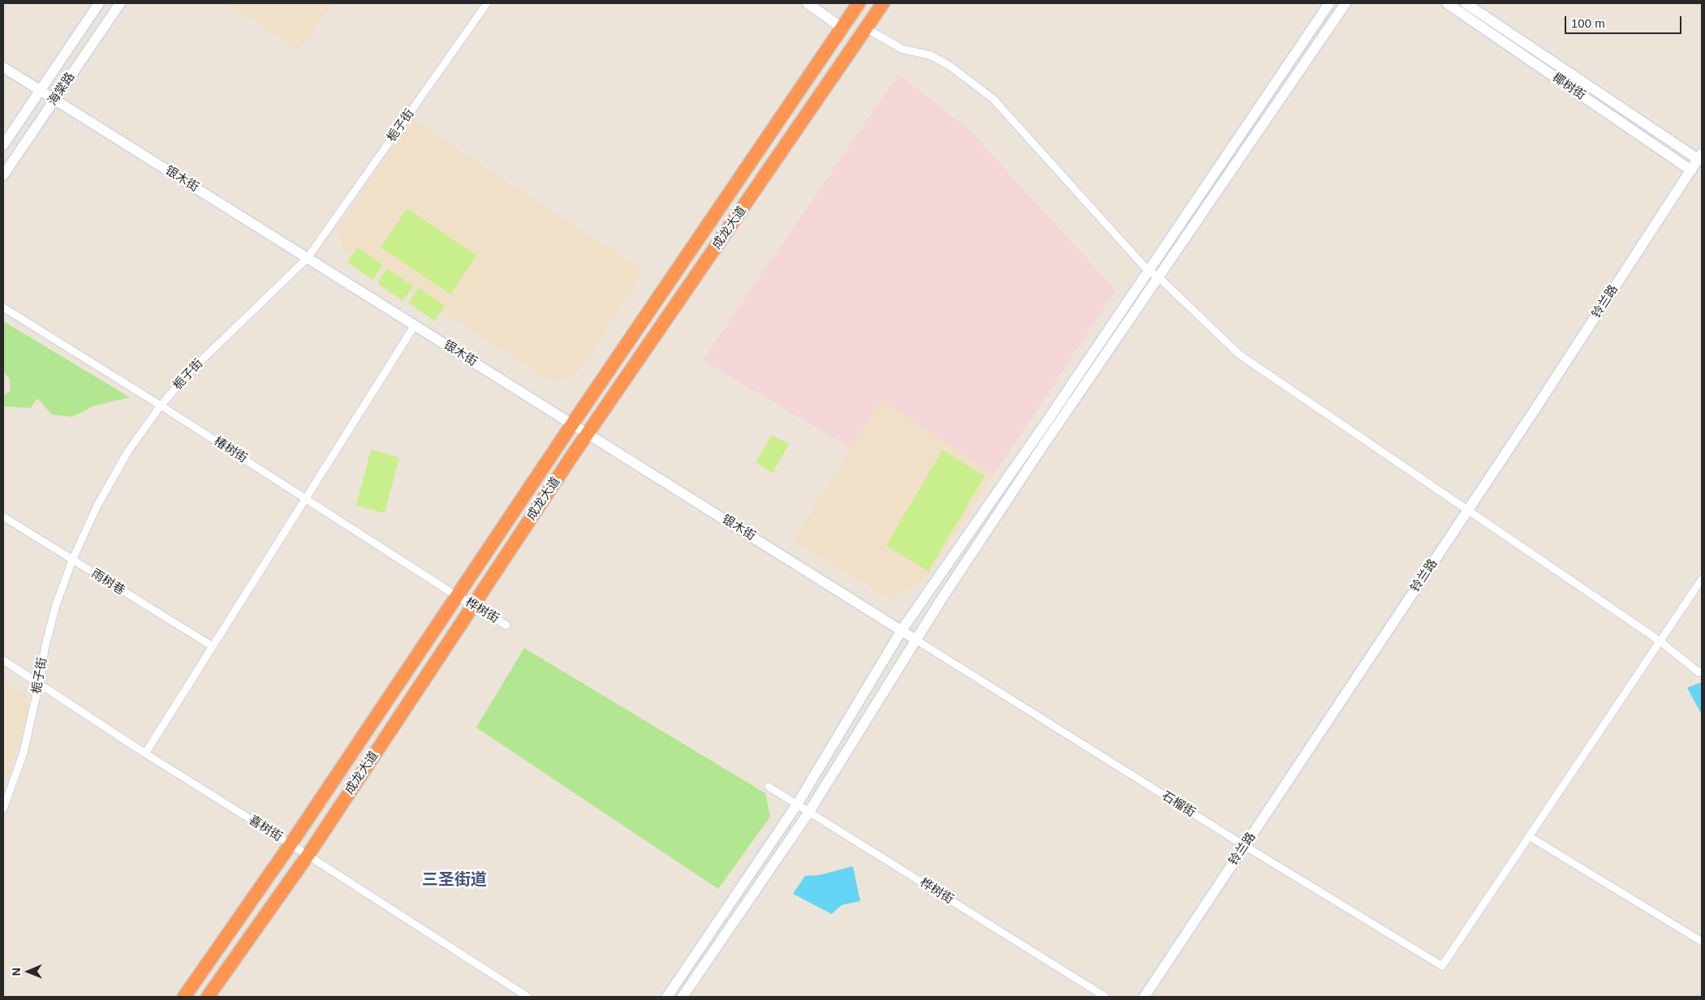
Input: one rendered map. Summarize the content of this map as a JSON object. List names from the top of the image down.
{
  "streets": {
    "highway": ["成龙大道"],
    "street": [
      "椰树街",
      "海棠路",
      "栀子街",
      "银木街",
      "铃兰路",
      "椿树街",
      "雨树巷",
      "桦树街",
      "石榴街",
      "喜树街"
    ]
  },
  "crossings": [
    ["椰树街", "铃兰路"],
    ["海棠路", "银木街"],
    ["栀子街", "银木街"],
    ["栀子街", "椿树街"],
    ["栀子街", "雨树巷"],
    ["栀子街", "喜树街"],
    ["银木街", "成龙大道"],
    ["银木街", "石榴街"],
    ["成龙大道", "椿树街"],
    ["成龙大道", "桦树街"],
    ["成龙大道", "喜树街"],
    ["铃兰路", "石榴街"],
    ["椿树街", "桦树街"]
  ],
  "districts": ["三圣街道"],
  "scale_bar": "100 m",
  "north": "left"
}
